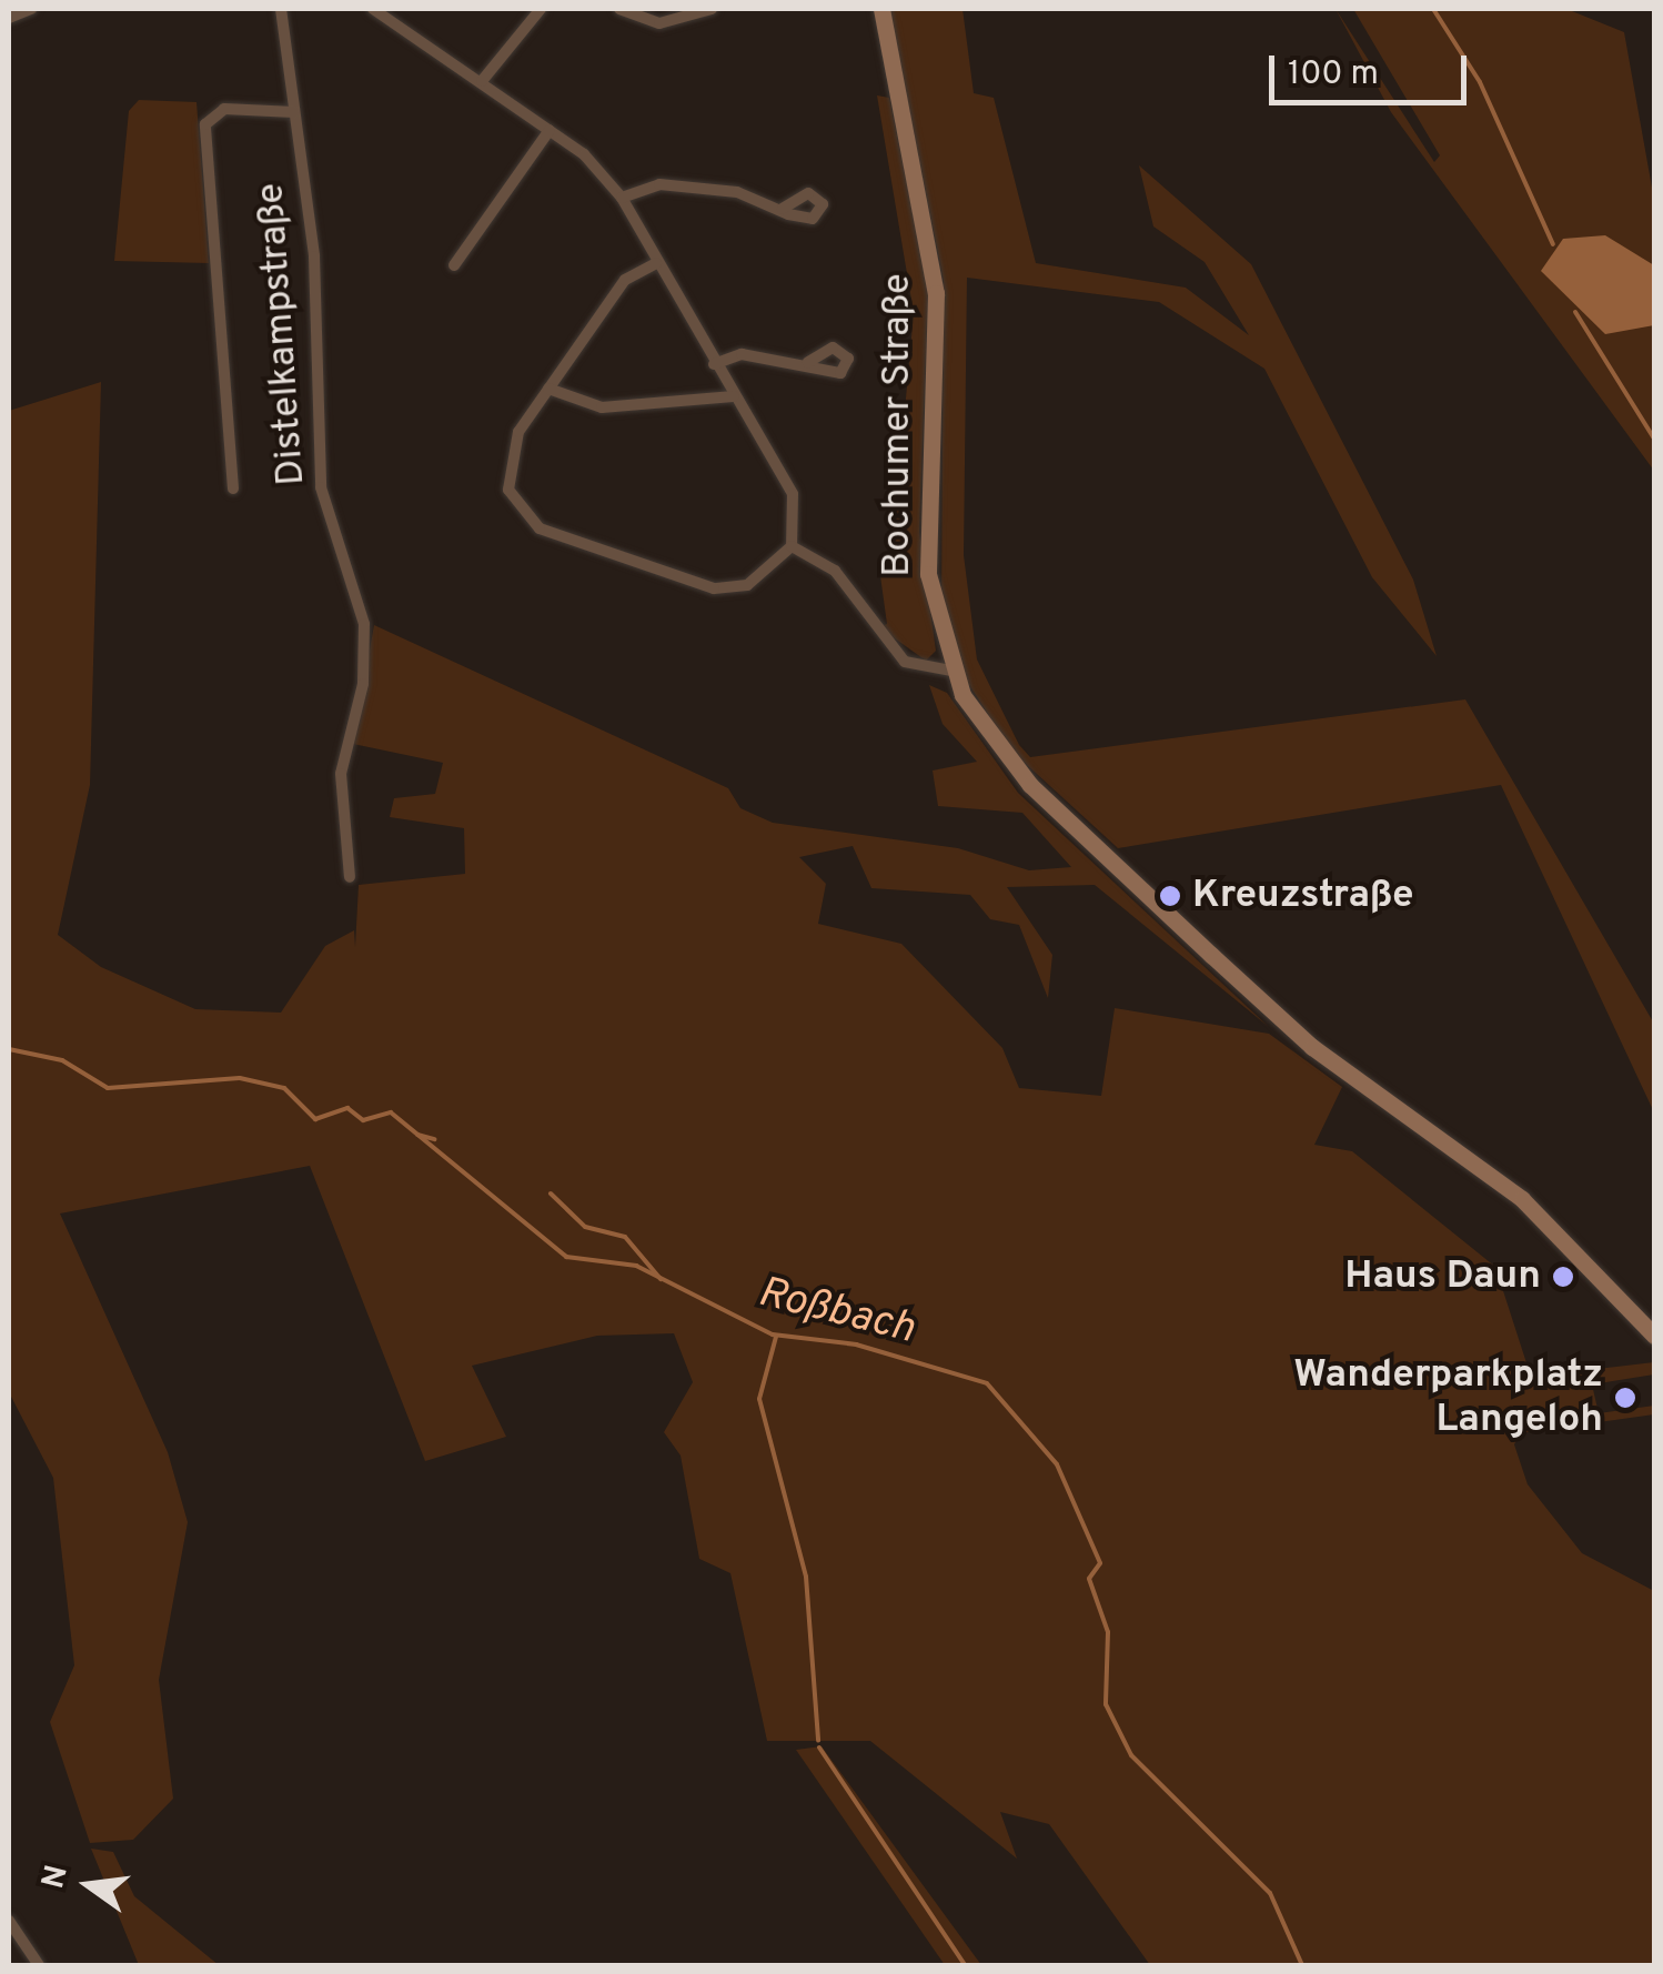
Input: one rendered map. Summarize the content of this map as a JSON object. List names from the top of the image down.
{
  "streets": {
    "main road": ["Bochumer Straße"],
    "street": ["Distelkampstraße"]
  },
  "water": ["Roßbach"],
  "places": ["Kreuzstraße", "Haus Daun", "Wanderparkplatz Langeloh"],
  "scale_bar": "100 m",
  "north": "left"
}
